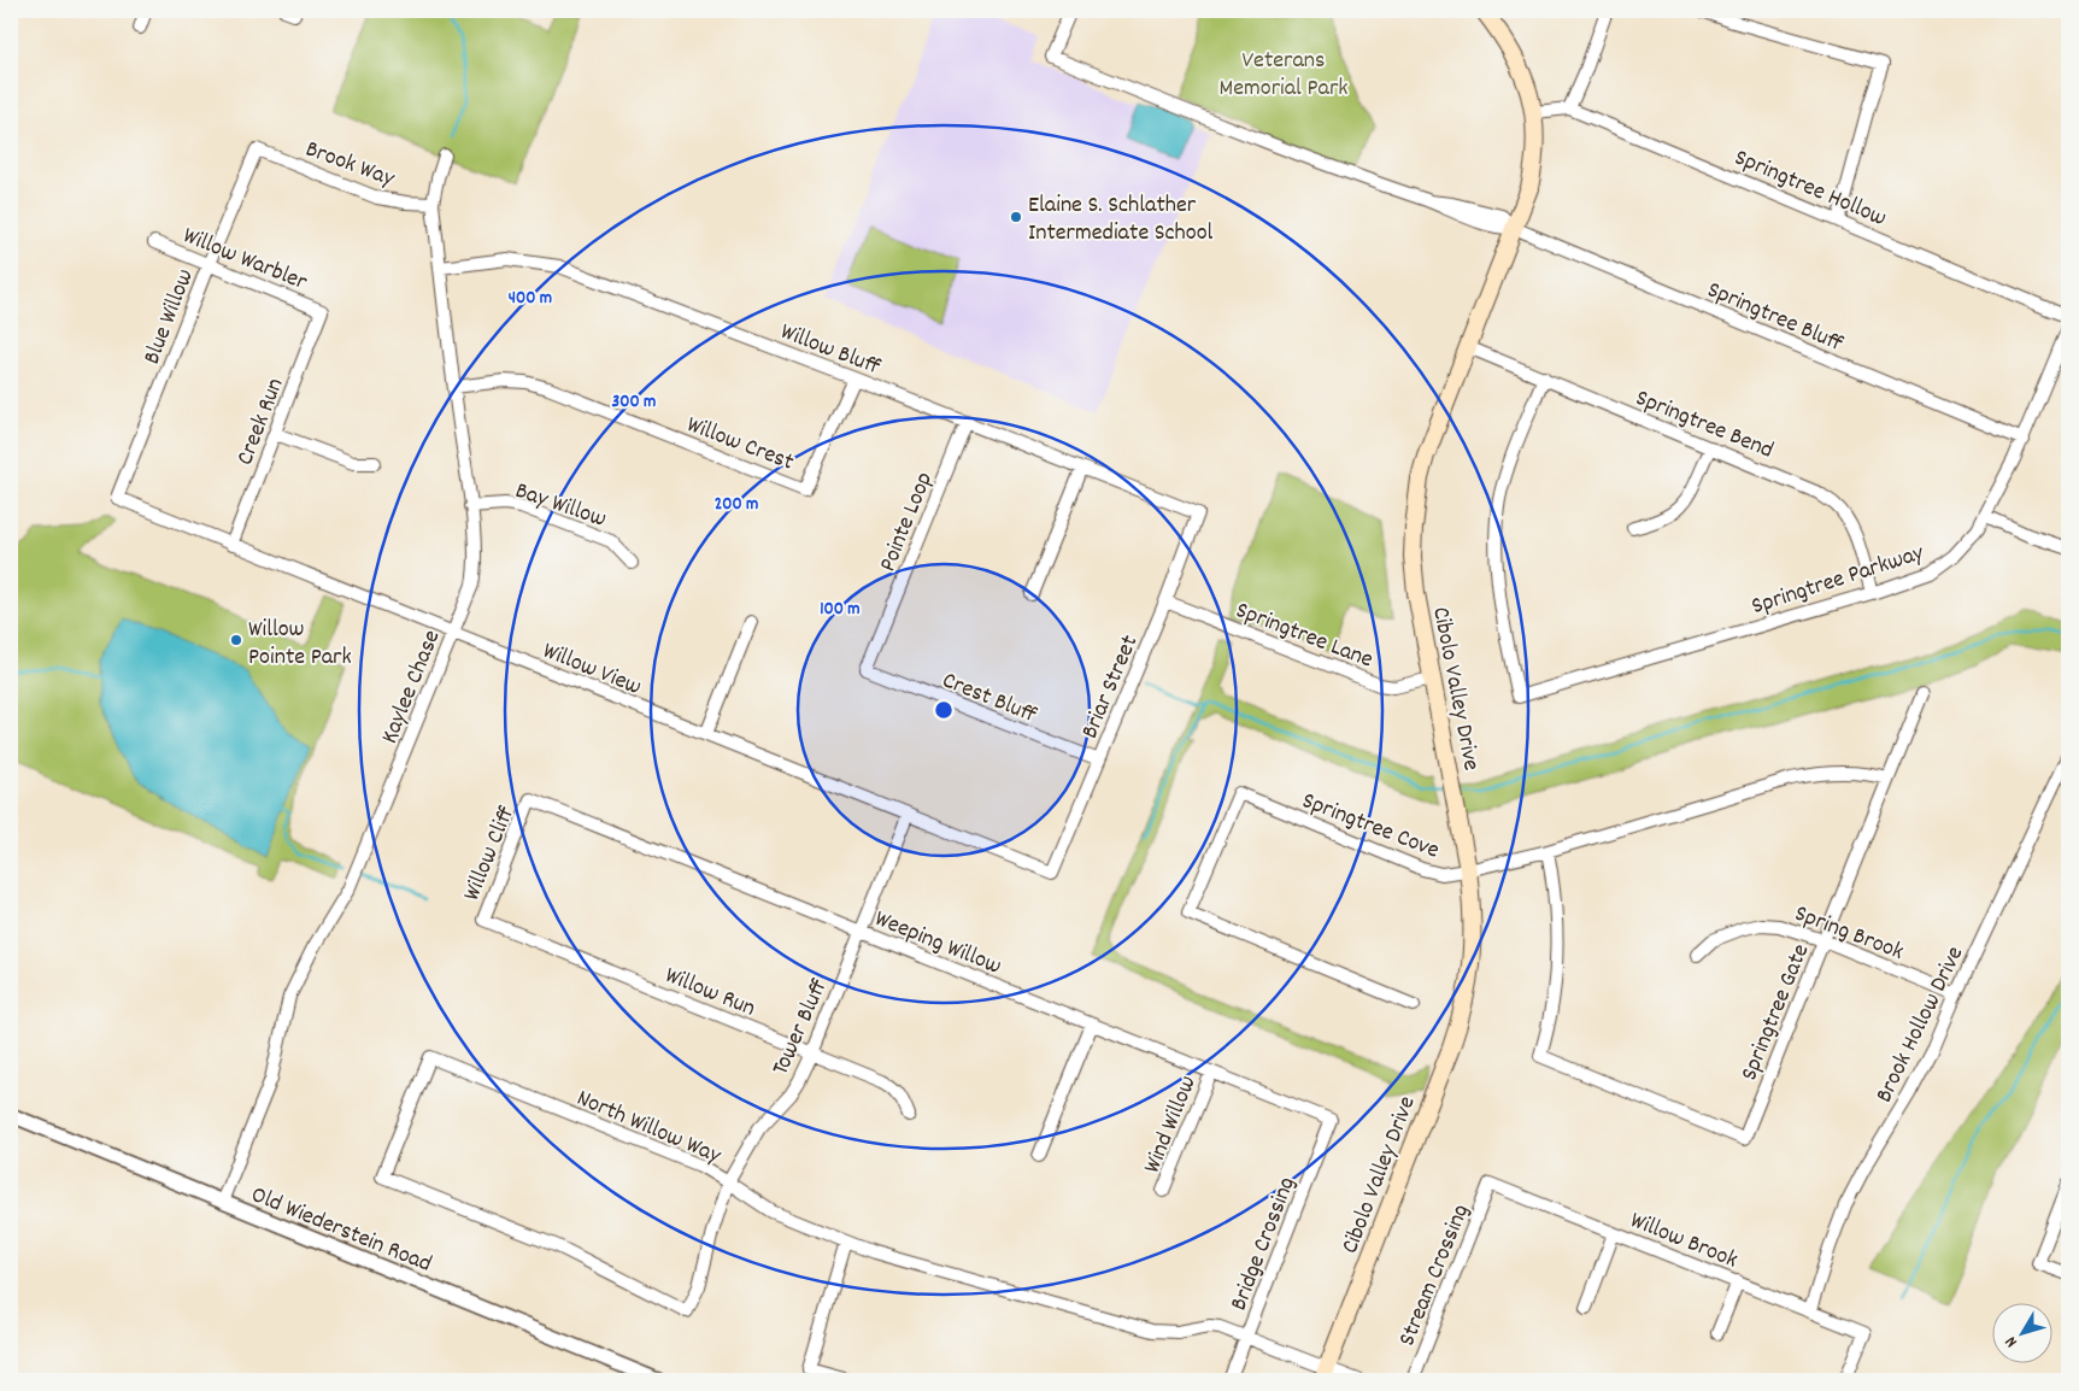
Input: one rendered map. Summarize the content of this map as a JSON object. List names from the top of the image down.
{
  "streets": {
    "main road": ["Cibolo Valley Drive"],
    "street": [
      "Brook Way",
      "Springtree Hollow",
      "Willow Warbler",
      "Springtree Bluff",
      "Blue Willow",
      "Willow Bluff",
      "Creek Run",
      "Springtree Bend",
      "Willow Crest",
      "Bay Willow",
      "Pointe Loop",
      "Springtree Parkway",
      "Springtree Lane",
      "Willow View",
      "Kaylee Chase",
      "Briar Street",
      "Crest Bluff",
      "Springtree Cove",
      "Willow Cliff",
      "Spring Brook",
      "Weeping Willow",
      "Willow Run",
      "Springtree Gate",
      "Brook Hollow Drive",
      "Tower Bluff",
      "Wind Willow",
      "North Willow Way",
      "Old Wiederstein Road",
      "Willow Brook",
      "Bridge Crossing",
      "Stream Crossing"
    ]
  },
  "crossings": [
    ["Brook Way", "Blue Willow"],
    ["Brook Way", "Kaylee Chase"],
    ["Springtree Hollow", "Cibolo Valley Drive"],
    ["Willow Warbler", "Blue Willow"],
    ["Willow Warbler", "Creek Run"],
    ["Springtree Bluff", "Springtree Parkway"],
    ["Springtree Bluff", "Cibolo Valley Drive"],
    ["Blue Willow", "Willow View"],
    ["Willow Bluff", "Willow Crest"],
    ["Willow Bluff", "Pointe Loop"],
    ["Willow Bluff", "Kaylee Chase"],
    ["Willow Bluff", "Briar Street"],
    ["Creek Run", "Willow View"],
    ["Springtree Bend", "Springtree Parkway"],
    ["Springtree Bend", "Cibolo Valley Drive"],
    ["Willow Crest", "Kaylee Chase"],
    ["Bay Willow", "Kaylee Chase"],
    ["Pointe Loop", "Crest Bluff"],
    ["Springtree Lane", "Briar Street"],
    ["Springtree Lane", "Cibolo Valley Drive"],
    ["Willow View", "Kaylee Chase"],
    ["Willow View", "Briar Street"],
    ["Willow View", "Tower Bluff"],
    ["Kaylee Chase", "Old Wiederstein Road"],
    ["Briar Street", "Crest Bluff"],
    ["Cibolo Valley Drive", "Springtree Cove"],
    ["Cibolo Valley Drive", "North Willow Way"],
    ["Springtree Cove", "Springtree Gate"],
    ["Willow Cliff", "Weeping Willow"],
    ["Willow Cliff", "Willow Run"],
    ["Spring Brook", "Springtree Gate"],
    ["Spring Brook", "Brook Hollow Drive"],
    ["Weeping Willow", "Tower Bluff"],
    ["Weeping Willow", "Wind Willow"],
    ["Weeping Willow", "Bridge Crossing"],
    ["Willow Run", "Tower Bluff"],
    ["Brook Hollow Drive", "Willow Brook"],
    ["Tower Bluff", "North Willow Way"],
    ["North Willow Way", "Bridge Crossing"],
    ["Willow Brook", "Stream Crossing"]
  ],
  "parks": ["Veterans Memorial Park"],
  "places": ["Elaine S. Schlather Intermediate School", "Willow Pointe Park"],
  "north": "bottom left",
  "rings": [
    "400 m",
    "300 m",
    "200 m",
    "100 m"
  ]
}
